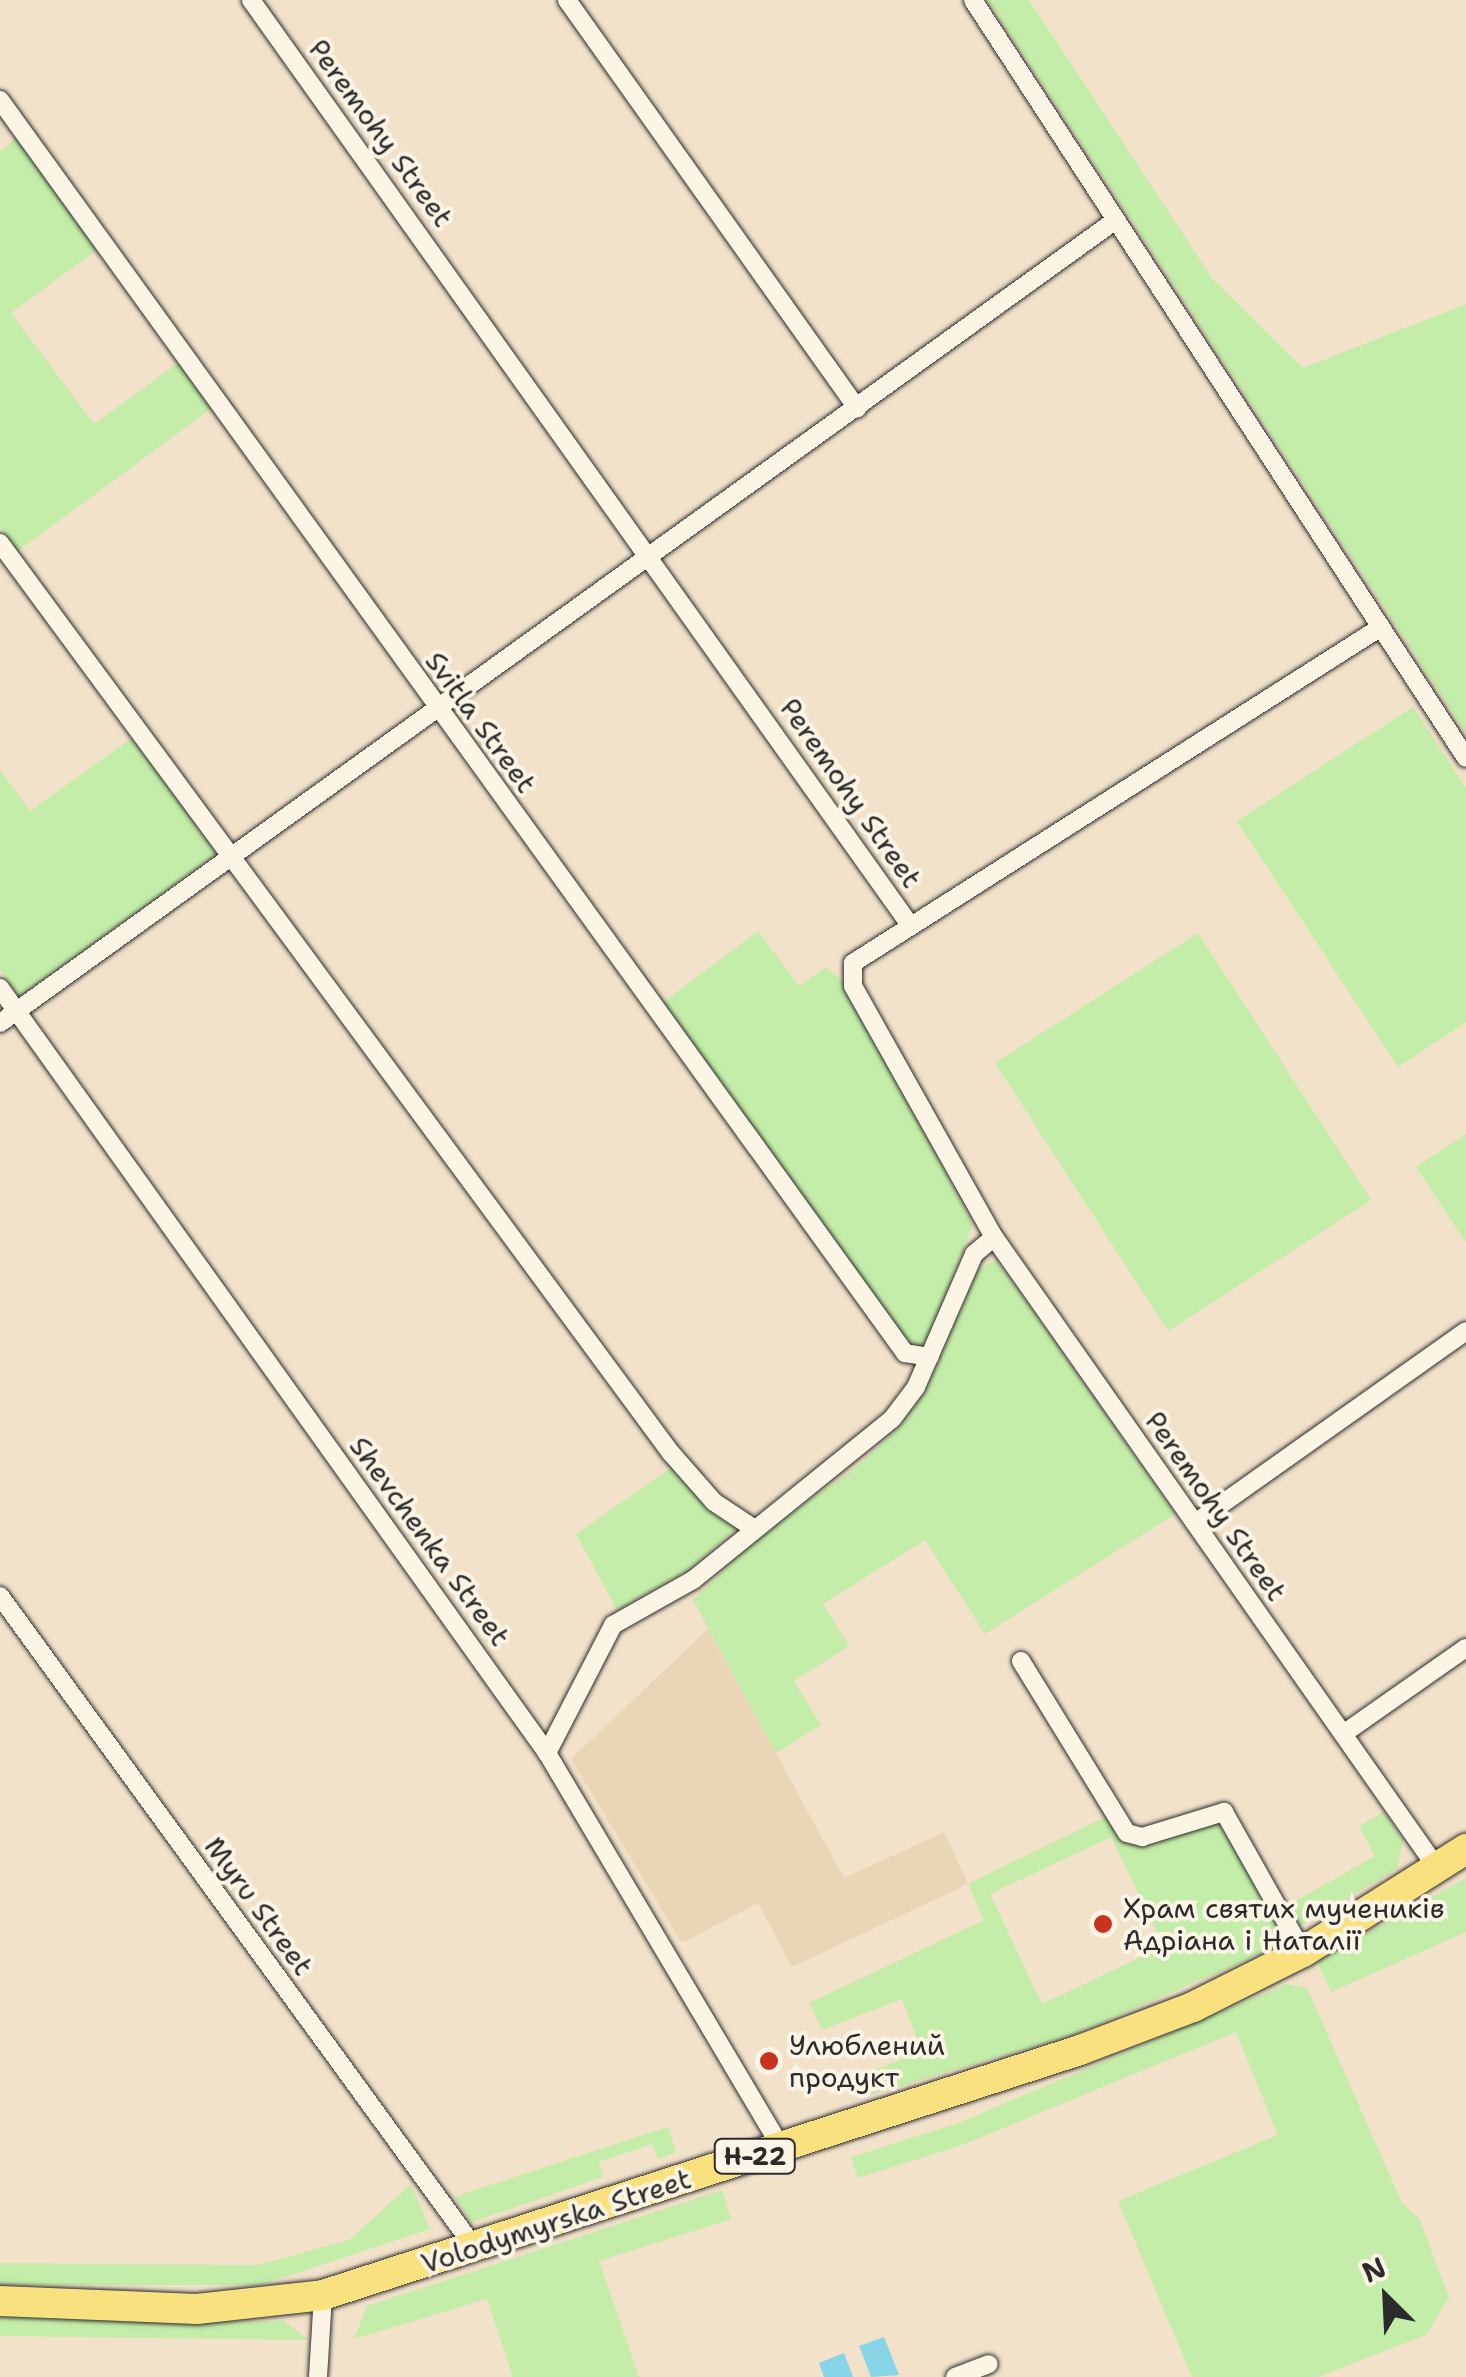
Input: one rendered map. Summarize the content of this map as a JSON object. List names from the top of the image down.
{
  "streets": {
    "main road": ["Н-22", "Volodymyrska Street"],
    "street": [
      "Peremohy Street",
      "Svitla Street",
      "Shevchenka Street",
      "Myru Street"
    ]
  },
  "crossings": [
    ["Peremohy Street", "Volodymyrska Street"],
    ["Shevchenka Street", "Volodymyrska Street"],
    ["Myru Street", "Volodymyrska Street"]
  ],
  "places": ["Храм святих мучеників Адріана і Наталії", "Улюблений продукт"],
  "north": "top left"
}
